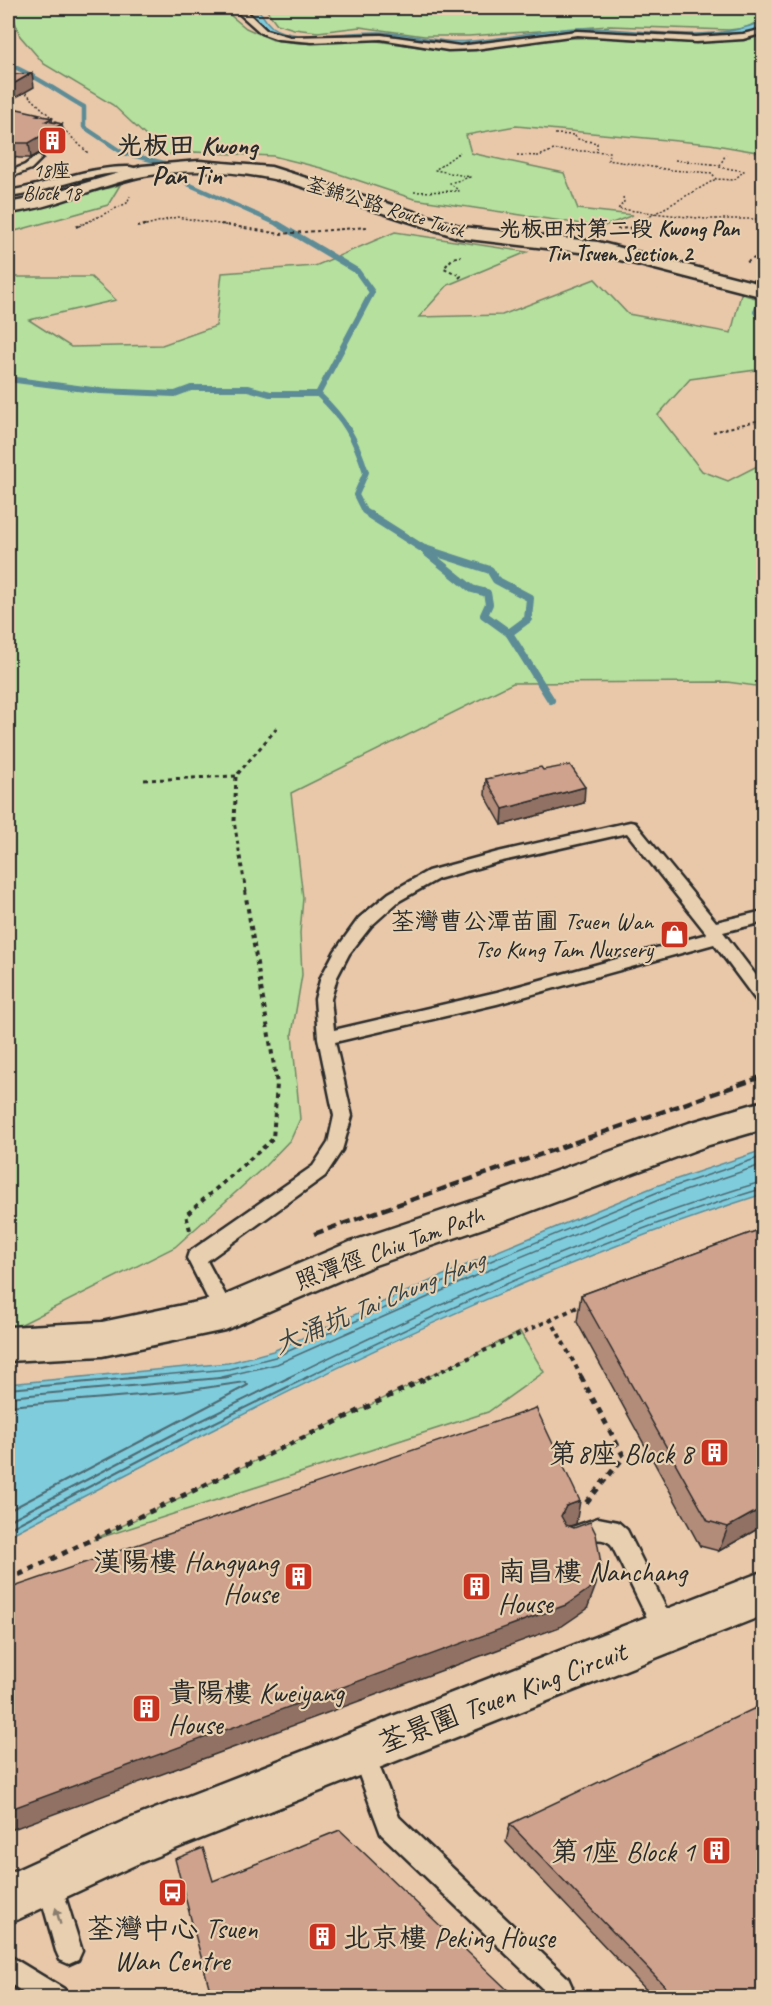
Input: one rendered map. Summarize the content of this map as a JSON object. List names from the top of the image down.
{
  "streets": {
    "main road": ["荃錦公路 Route Twisk", "照潭徑 Chiu Tam Path", "荃景圍 Tsuen King Circuit"]
  },
  "districts": ["光板田 Kwong Pan Tin", "光板田村第二段 Kwong Pan Tin Tsuen Section 2"],
  "water": ["大涌坑 Tai Chung Hang"],
  "places": {
    "building": [
      "18座 Block 18",
      "第8座 Block 8",
      "漢陽樓 Hangyang House",
      "南昌樓 Nanchang House",
      "貴陽樓 Kweiyang House",
      "第1座 Block 1",
      "北京樓 Peking House"
    ],
    "shop": ["荃灣曹公潭苗圃 Tsuen Wan Tso Kung Tam Nursery"],
    "bus stop": ["荃灣中心 Tsuen Wan Centre"]
  }
}
